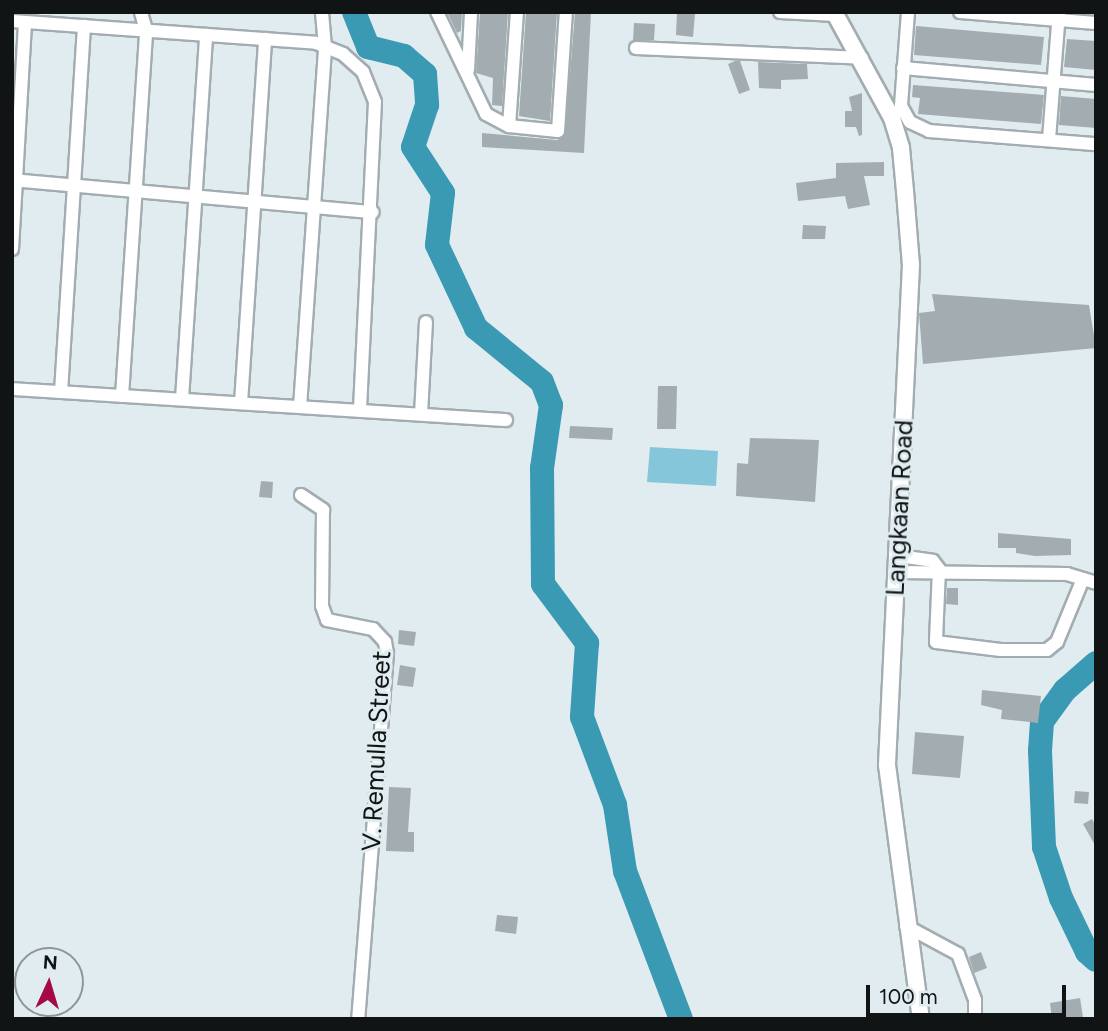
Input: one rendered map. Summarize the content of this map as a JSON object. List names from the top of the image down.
{
  "streets": {
    "street": ["Langkaan Road", "V. Remulla Street"]
  },
  "scale_bar": "100 m",
  "north": "top"
}
